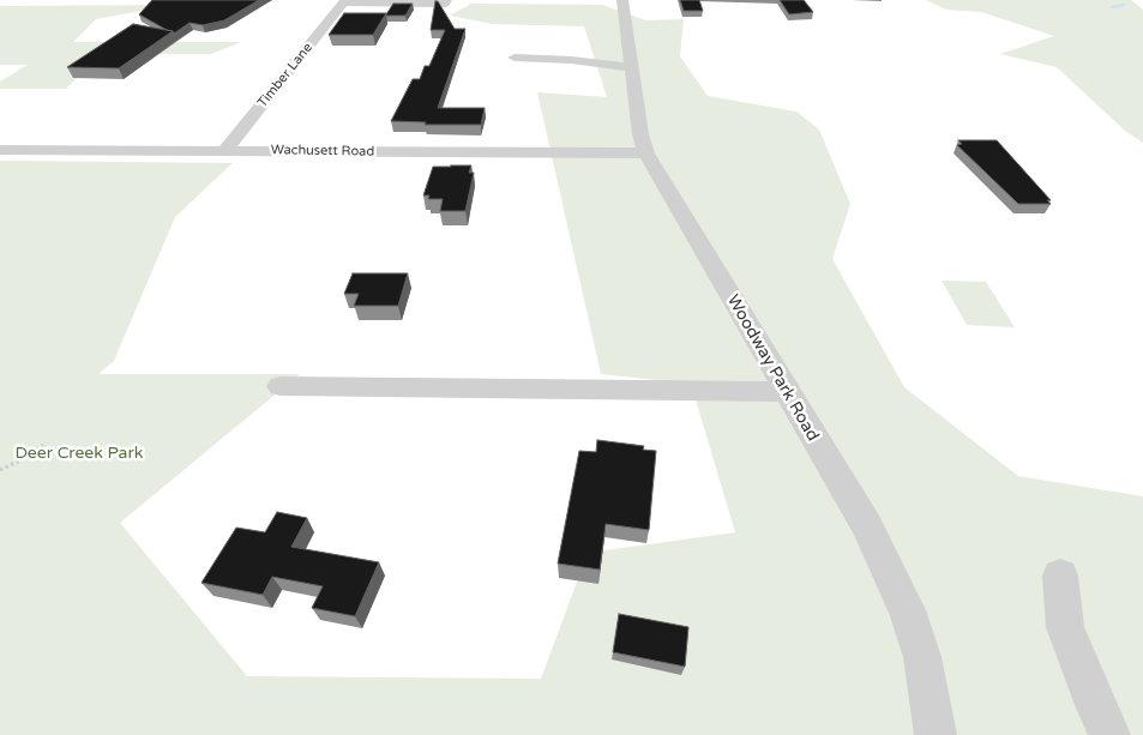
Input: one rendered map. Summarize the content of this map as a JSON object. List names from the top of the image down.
{
  "streets": {
    "street": ["Timber Lane", "Wachusett Road", "Woodway Park Road"]
  },
  "crossings": [
    ["Timber Lane", "Wachusett Road"],
    ["Wachusett Road", "Woodway Park Road"]
  ],
  "parks": ["Deer Creek Park"]
}
